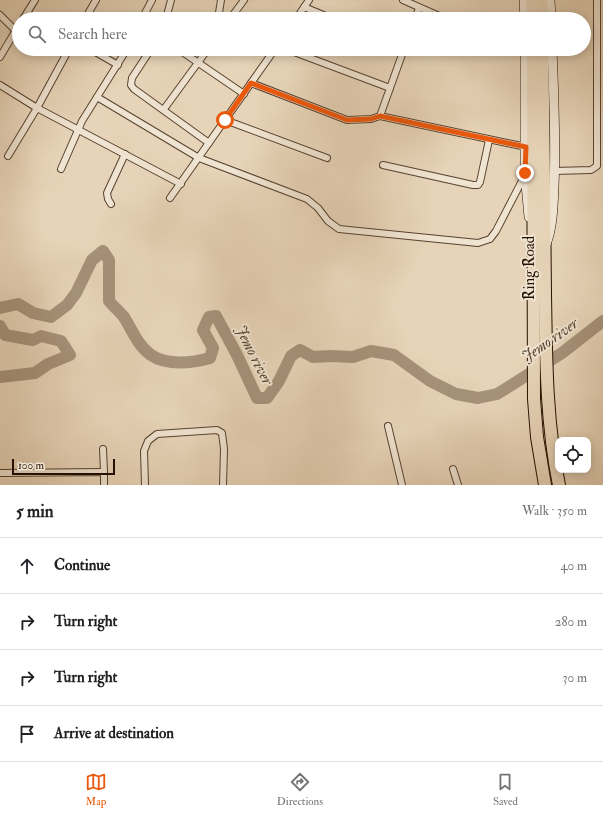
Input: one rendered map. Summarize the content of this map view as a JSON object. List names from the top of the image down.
{
  "streets": {
    "highway": ["Ring Road"]
  },
  "water": ["Jemo river"],
  "scale_bar": "100 m",
  "page": {
    "search": "Search here",
    "scale": "100 m",
    "heading": ["5 min", "Walk · 350 m"],
    "list": [
      ["Continue", "40 m"],
      ["Turn right", "280 m"],
      ["Turn right", "30 m"],
      "Arrive at destination"
    ],
    "nav": ["Map", "Directions", "Saved"]
  }
}
